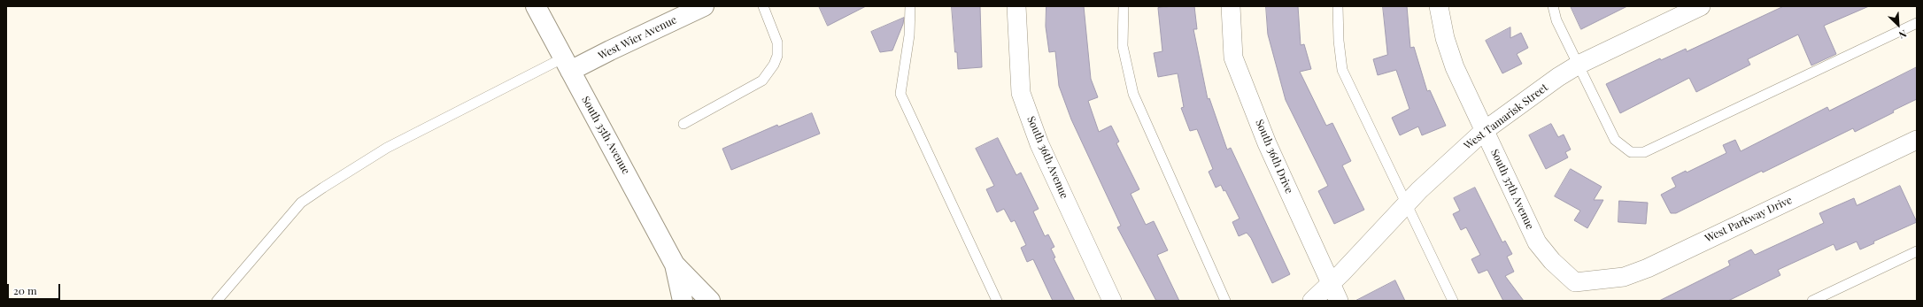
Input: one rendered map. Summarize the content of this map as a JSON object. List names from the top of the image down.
{
  "streets": {
    "main road": ["West Wier Avenue", "South 35th Avenue"],
    "street": [
      "West Tamarisk Street",
      "South 36th Drive",
      "South 36th Avenue",
      "South 37th Avenue",
      "West Parkway Drive"
    ]
  },
  "crossings": [
    ["West Wier Avenue", "South 35th Avenue"],
    ["West Tamarisk Street", "South 36th Drive"],
    ["West Tamarisk Street", "South 37th Avenue"],
    ["South 37th Avenue", "West Parkway Drive"]
  ],
  "scale_bar": "20 m",
  "north": "bottom right"
}
